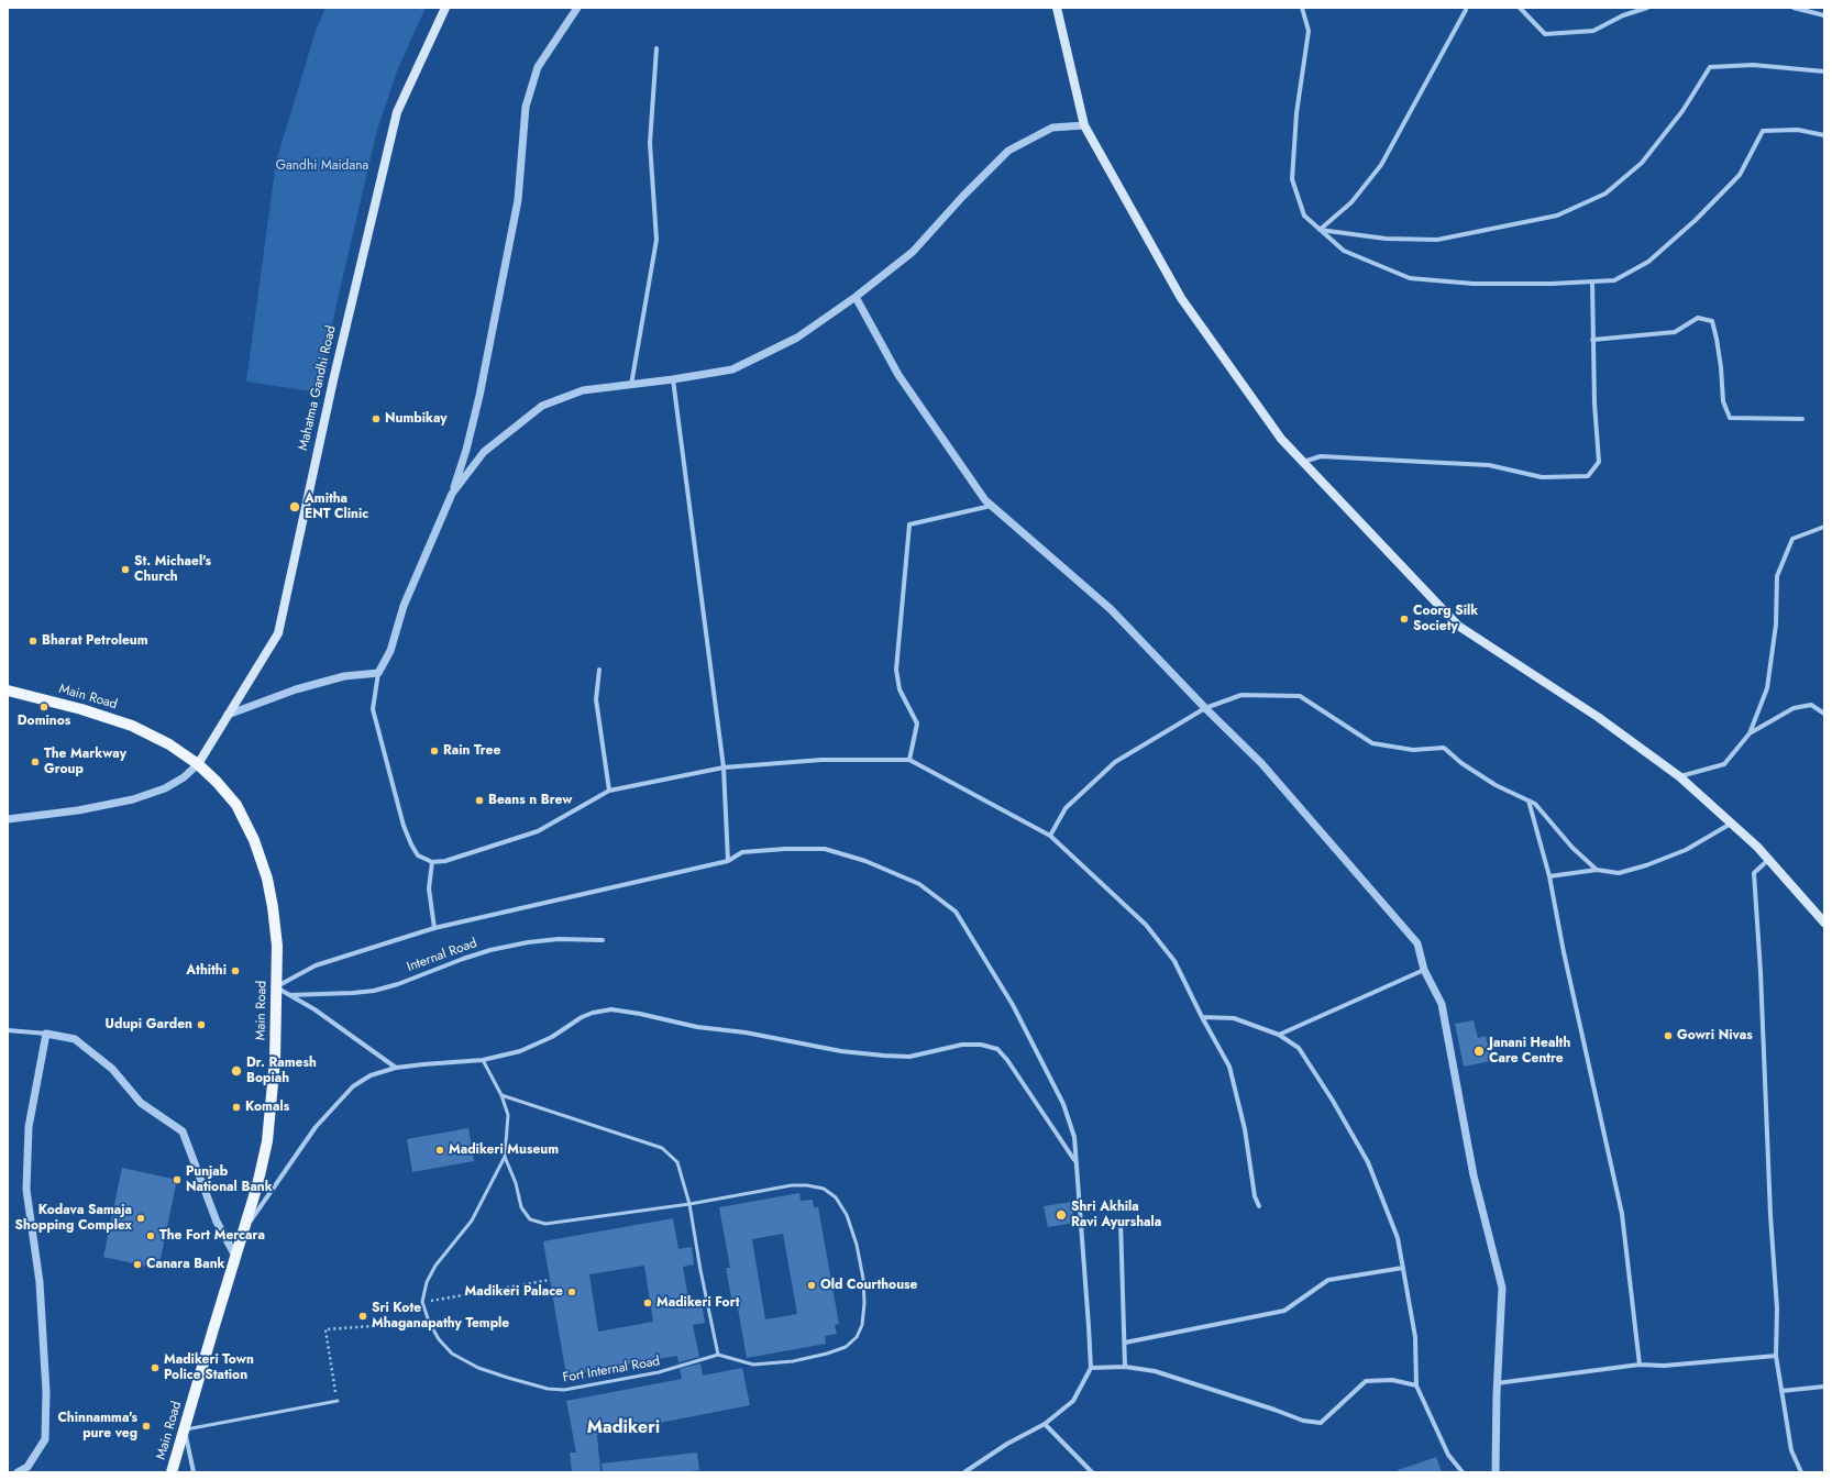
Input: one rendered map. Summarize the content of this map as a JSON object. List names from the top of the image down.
{
  "streets": {
    "main road": ["Mahatma Gandhi Road", "Main Road"],
    "street": ["Internal Road"],
    "lane": ["Fort Internal Road"]
  },
  "crossings": [
    ["Mahatma Gandhi Road", "Main Road"]
  ],
  "districts": ["Madikeri"],
  "parks": ["Gandhi Maidana"],
  "places": [
    "Numbikay",
    "Amitha ENT Clinic",
    "St. Michael's Church",
    "Coorg Silk Society",
    "Bharat Petroleum",
    "Dominos",
    "Rain Tree",
    "The Markway Group",
    "Beans n Brew",
    "Athithi",
    "Udupi Garden",
    "Gowri Nivas",
    "Janani Health Care Centre",
    "Dr. Ramesh Bopiah",
    "Komals",
    "Madikeri Museum",
    "Punjab National Bank",
    "Shri Akhila Ravi Ayurshala",
    "Kodava Samaja Shopping Complex",
    "The Fort Mercara",
    "Canara Bank",
    "Old Courthouse",
    "Madikeri Palace",
    "Madikeri Fort",
    "Sri Kote Mhaganapathy Temple",
    "Madikeri Town Police Station",
    "Chinnamma's pure veg"
  ]
}
